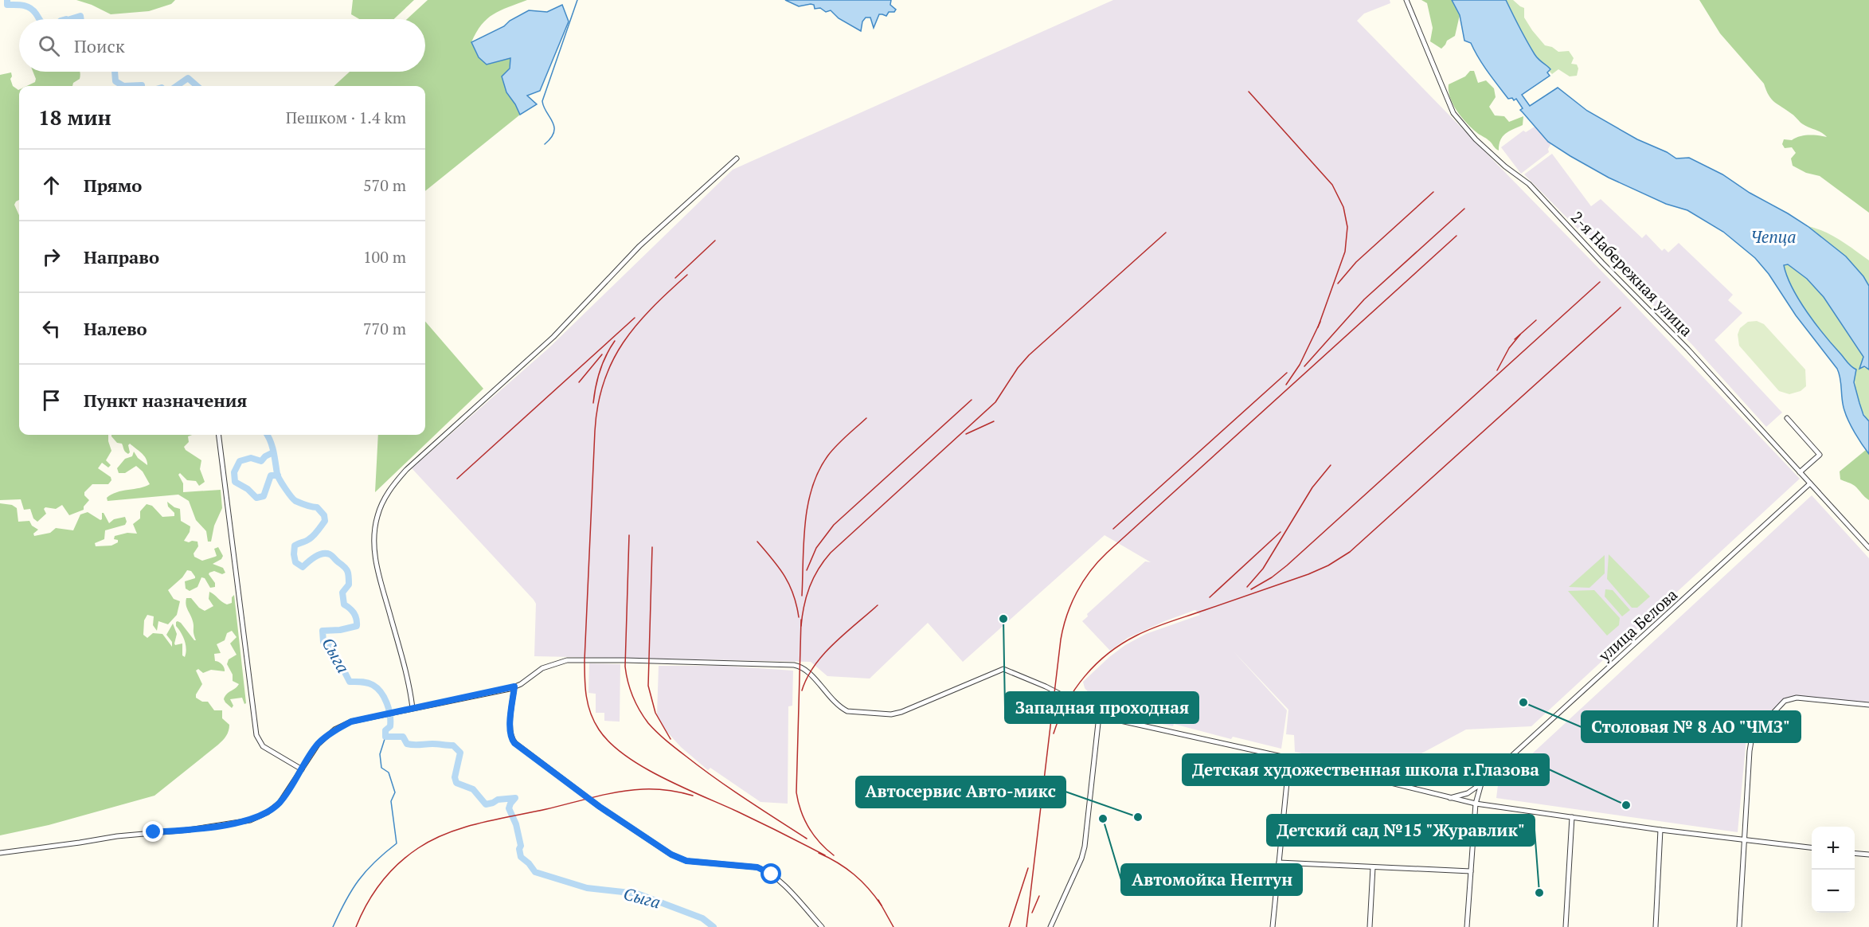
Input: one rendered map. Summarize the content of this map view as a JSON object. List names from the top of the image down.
{
  "streets": {
    "street": ["2-я Набережная улица", "улица Белова"]
  },
  "crossings": [
    ["2-я Набережная улица", "улица Белова"]
  ],
  "water": ["Чепца", "Сыга"],
  "places": [
    "Западная проходная",
    "Столовая № 8 АО \"ЧМЗ\"",
    "Детская художественная школа г.Глазова",
    "Автосервис Авто-микс",
    "Автомойка Нептун",
    "Детский сад №15 \"Журавлик\""
  ],
  "page": {
    "search": "Поиск",
    "heading": ["18 мин", "Пешком · 1.4 km"],
    "list": [
      ["Прямо", "570 m"],
      ["Направо", "100 m"],
      ["Налево", "770 m"],
      "Пункт назначения"
    ],
    "map_buttons": ["+", "−"]
  }
}
